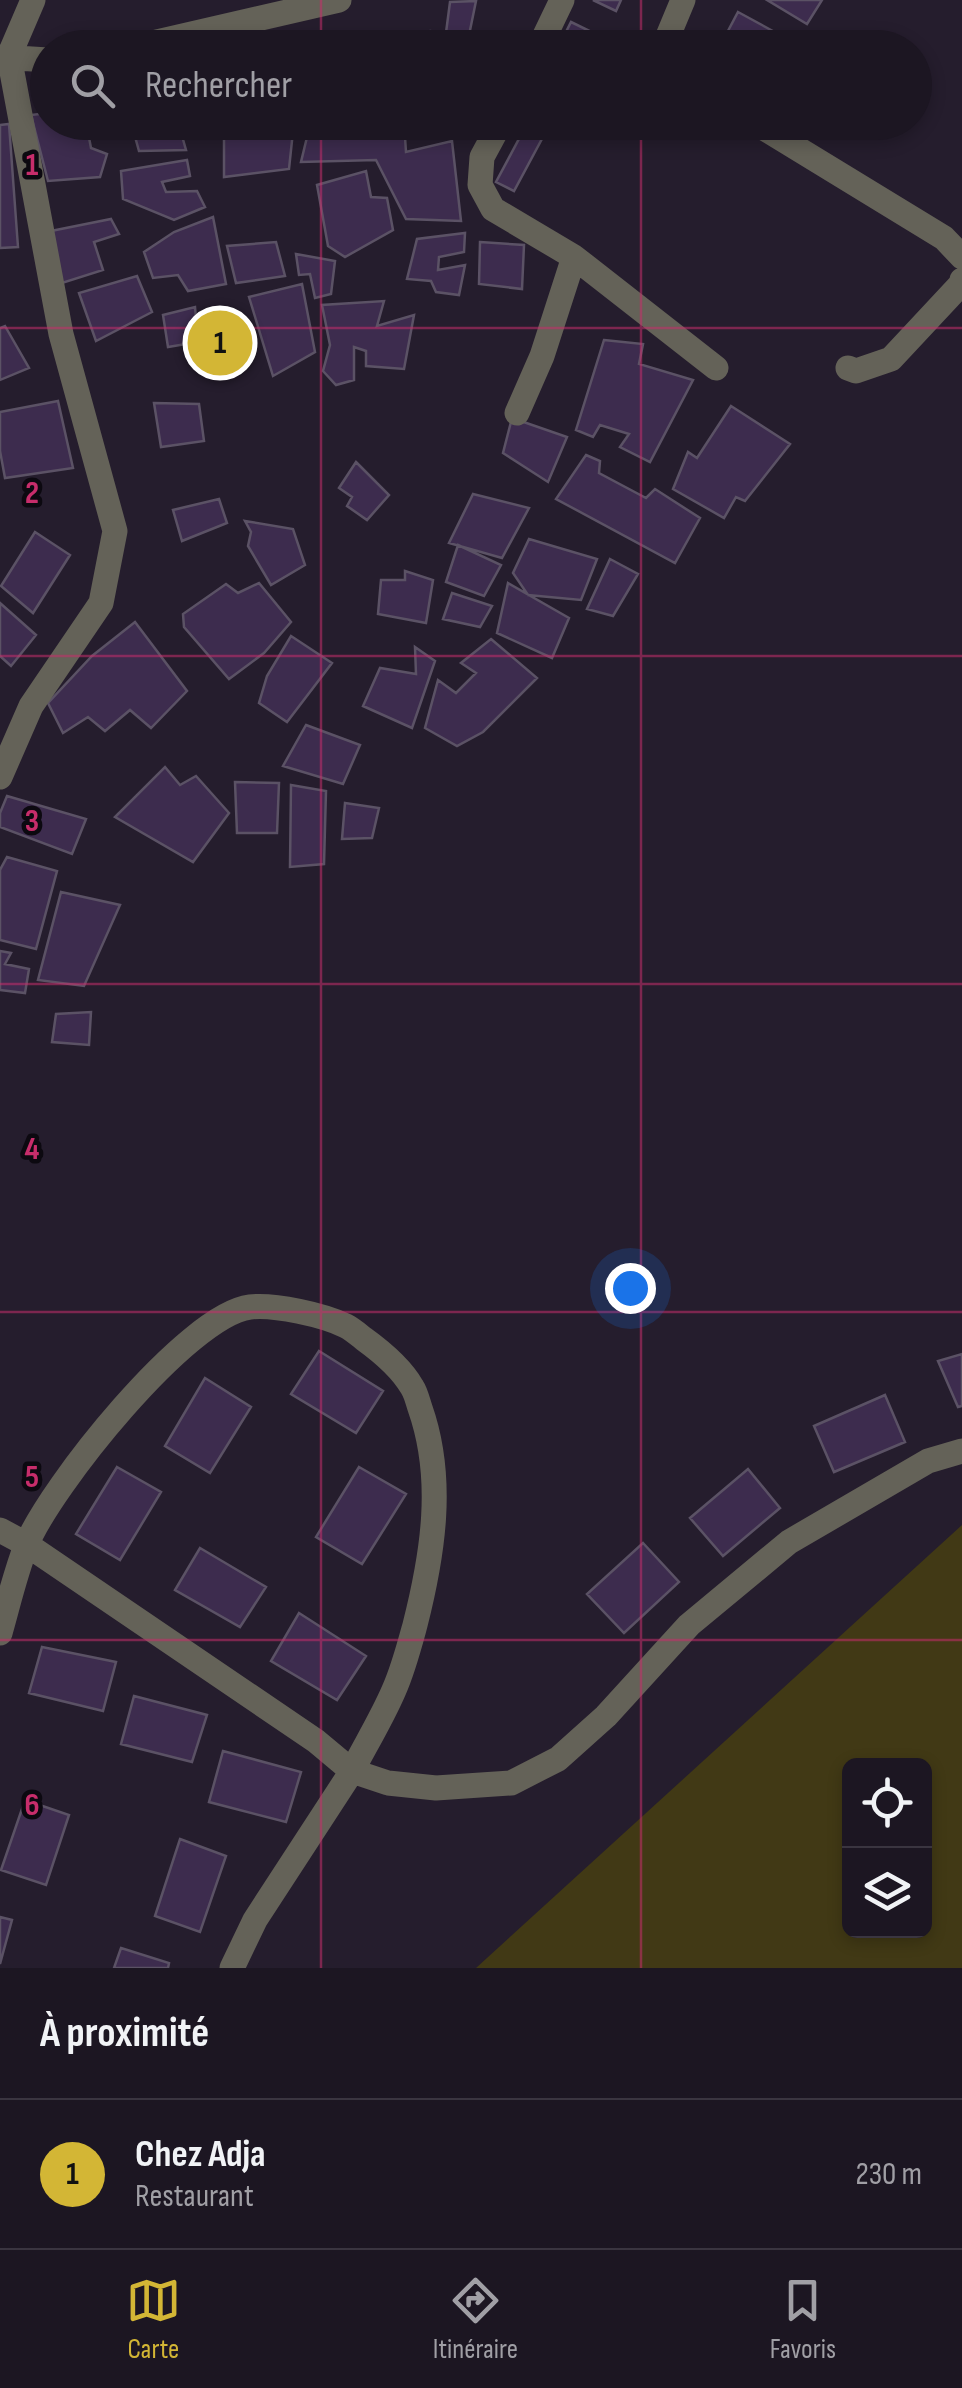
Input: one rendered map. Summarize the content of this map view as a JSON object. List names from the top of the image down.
{
  "page": {
    "search": "Rechercher",
    "pins": "1",
    "heading": "À proximité",
    "list": [
      {
        "mark": "1",
        "name": "Chez Adja",
        "note": "Restaurant",
        "value": "230 m"
      }
    ],
    "nav": ["Carte", "Itinéraire", "Favoris"]
  },
  "grid": {
    "rows": [
      "1",
      "2",
      "3",
      "4",
      "5",
      "6"
    ]
  }
}
